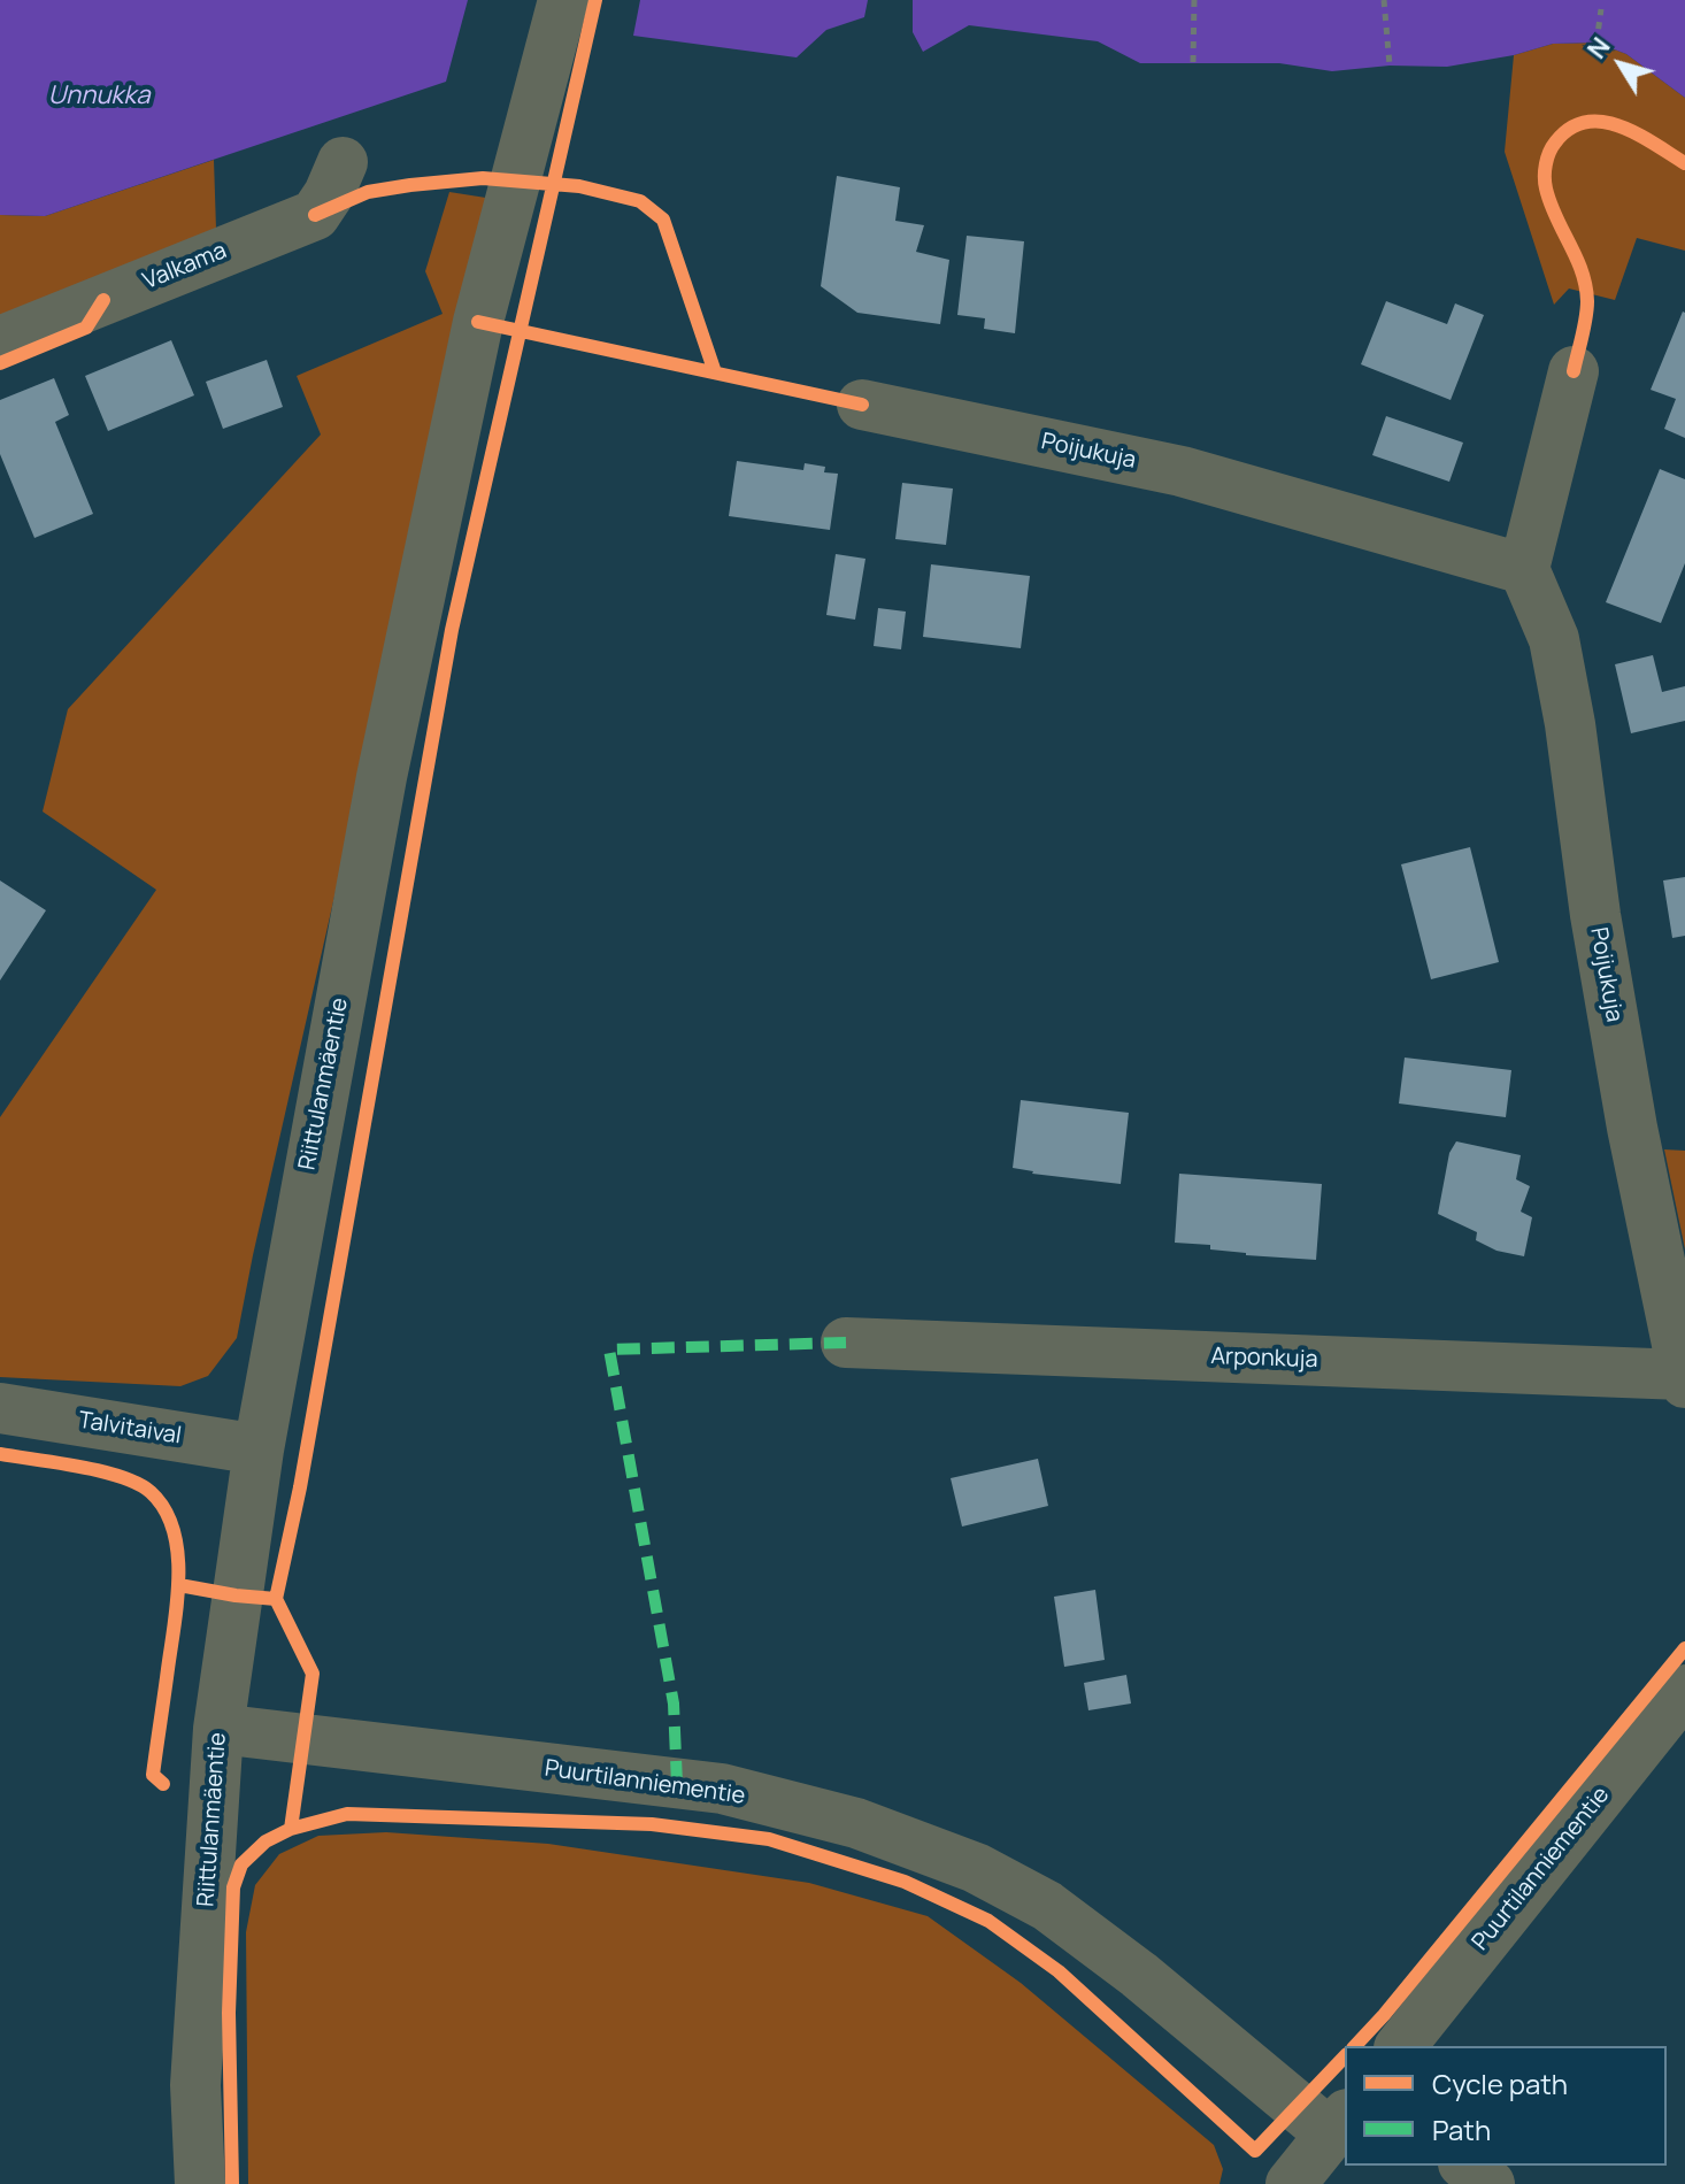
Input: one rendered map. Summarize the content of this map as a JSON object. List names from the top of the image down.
{
  "streets": {
    "street": [
      "Valkama",
      "Poijukuja",
      "Riittulanmäentie",
      "Arponkuja",
      "Talvitaival",
      "Puurtilanniementie"
    ]
  },
  "crossings": [
    ["Poijukuja", "Arponkuja"],
    ["Riittulanmäentie", "Talvitaival"],
    ["Riittulanmäentie", "Puurtilanniementie"]
  ],
  "water": ["Unnukka"],
  "legend": ["Cycle path", "Path"],
  "north": "top left"
}
